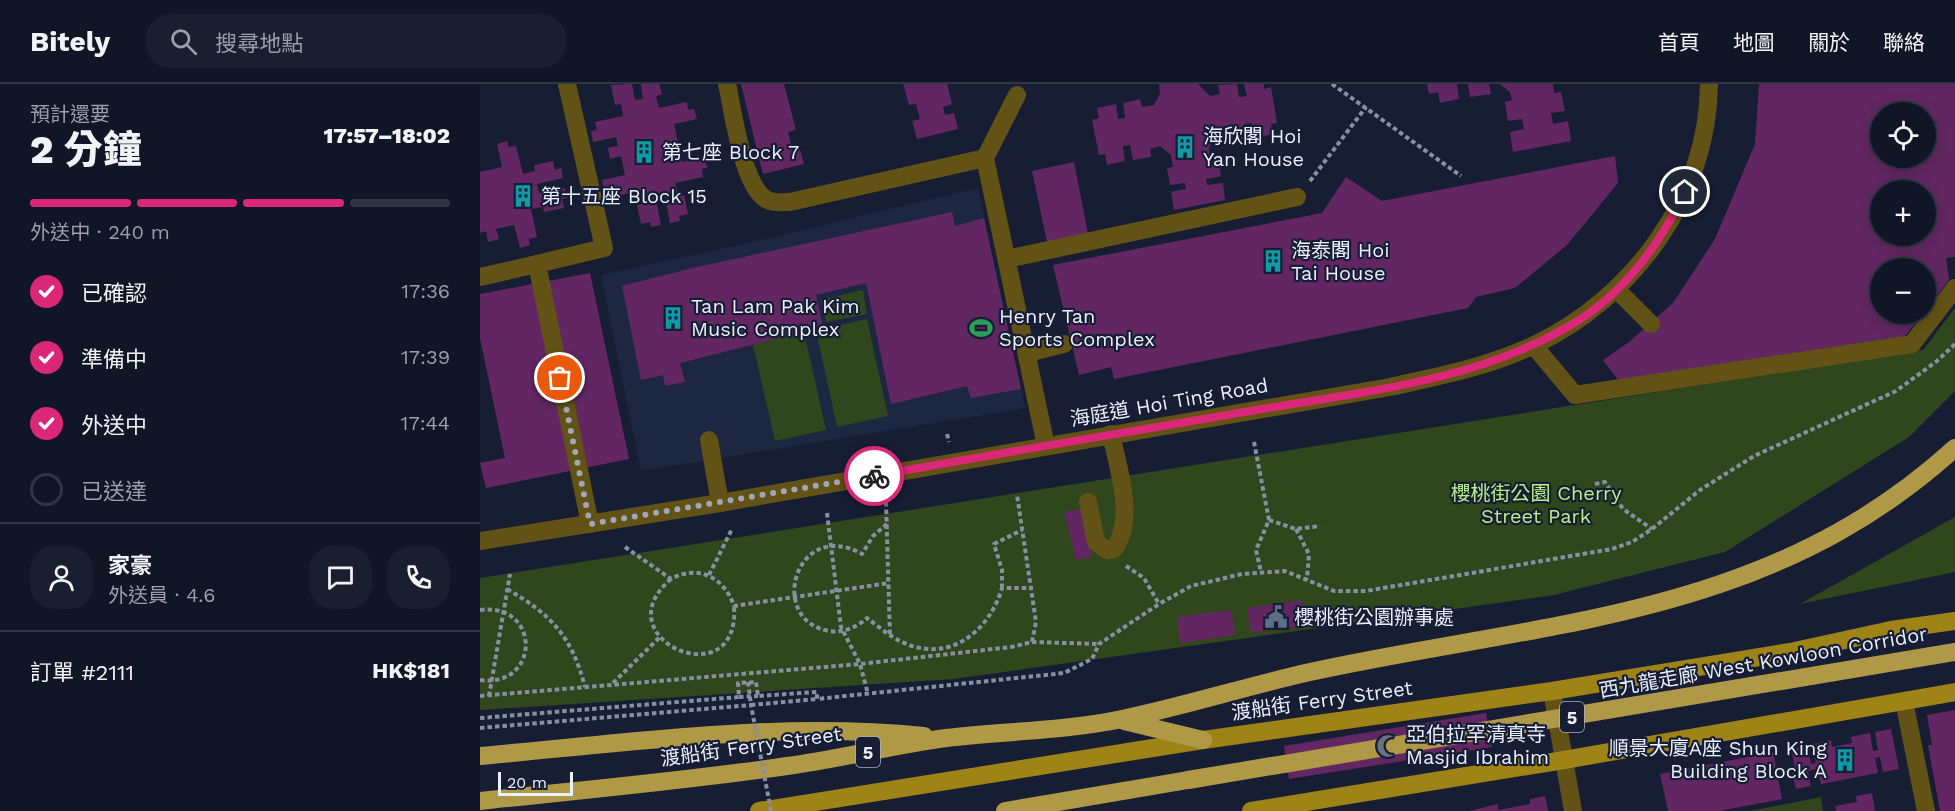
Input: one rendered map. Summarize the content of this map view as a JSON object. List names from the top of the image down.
{
  "streets": {
    "highway": ["西九龍走廊 West Kowloon Corridor", "渡船街 Ferry Street", "5"],
    "street": ["海庭道 Hoi Ting Road"]
  },
  "parks": ["櫻桃街公園 Cherry Street Park"],
  "places": {
    "building": [
      "海欣閣 Hoi Yan House",
      "第七座 Block 7",
      "第十五座 Block 15",
      "海泰閣 Hoi Tai House",
      "Tan Lam Pak Kim Music Complex",
      "順景大廈A座 Shun King Building Block A"
    ],
    "sports": ["Henry Tan Sports Complex"],
    "public building": ["櫻桃街公園辦事處"],
    "mosque": ["亞伯拉罕清真寺 Masjid Ibrahim"]
  },
  "scale_bar": "20 m",
  "page": {
    "header": "Bitely",
    "search": "搜尋地點",
    "nav": [
      "首頁",
      "地圖",
      "關於",
      "聯絡"
    ],
    "heading": ["2 分鐘", "預計還要", "17:57–18:02"],
    "panel": [
      "家豪",
      "外送員 · 4.6",
      "訂單 #2111",
      "HK$181"
    ],
    "map_buttons": ["+", "−"],
    "bar": "外送中 · 240 m",
    "list": [
      ["已確認", "17:36"],
      ["準備中", "17:39"],
      ["外送中", "17:44"],
      "已送達"
    ],
    "scale": "20 m"
  }
}
